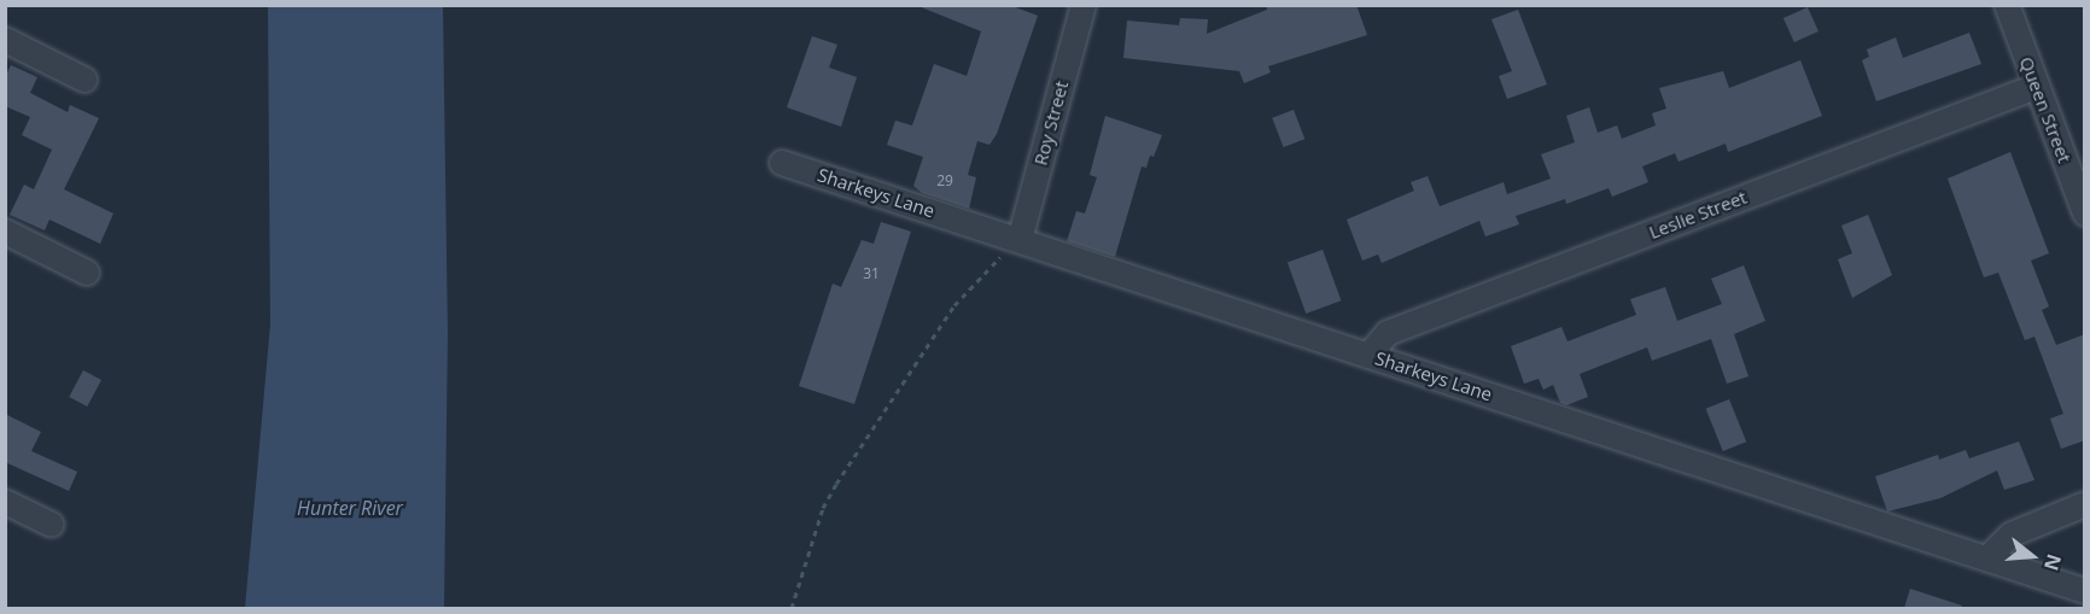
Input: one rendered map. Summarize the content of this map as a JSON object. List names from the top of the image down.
{
  "streets": {
    "street": [
      "Queen Street",
      "Roy Street",
      "Sharkeys Lane",
      "Leslie Street"
    ]
  },
  "crossings": [
    ["Queen Street", "Leslie Street"],
    ["Roy Street", "Sharkeys Lane"],
    ["Sharkeys Lane", "Leslie Street"]
  ],
  "water": ["Hunter River"],
  "house_numbers": ["29", "31"],
  "north": "right"
}
